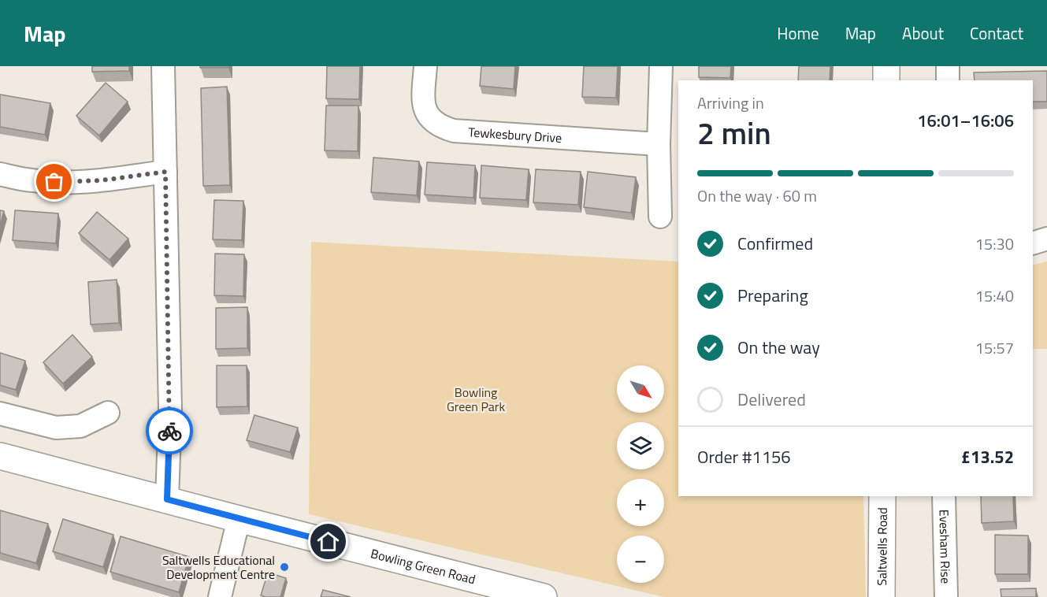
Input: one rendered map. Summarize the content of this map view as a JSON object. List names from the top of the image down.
{
  "streets": {
    "street": [
      "Tewkesbury Drive",
      "Saltwells Road",
      "Evesham Rise",
      "Bowling Green Road"
    ]
  },
  "parks": ["Bowling Green Park"],
  "places": ["Saltwells Educational Development Centre"],
  "north": "bottom right",
  "page": {
    "header": "Map",
    "nav": [
      "Home",
      "Map",
      "About",
      "Contact"
    ],
    "heading": ["2 min", "Arriving in", "16:01–16:06"],
    "panel": ["Order #1156", "£13.52"],
    "bar": "On the way · 60 m",
    "list": [
      ["Confirmed", "15:30"],
      ["Preparing", "15:40"],
      ["On the way", "15:57"],
      "Delivered"
    ],
    "map_buttons": ["+", "−"]
  }
}
